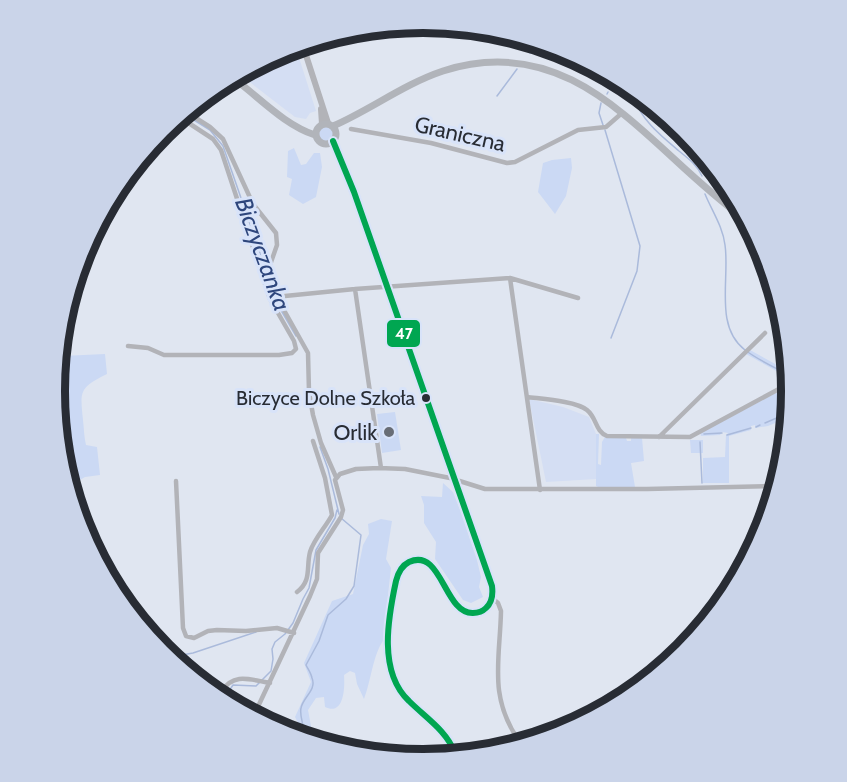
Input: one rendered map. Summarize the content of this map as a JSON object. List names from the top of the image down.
{
  "streets": {
    "street": ["Graniczna"]
  },
  "water": ["Biczyczanka"],
  "places": ["Biczyce Dolne Szkoła", "Orlik"],
  "lines": ["transit line 47"]
}
